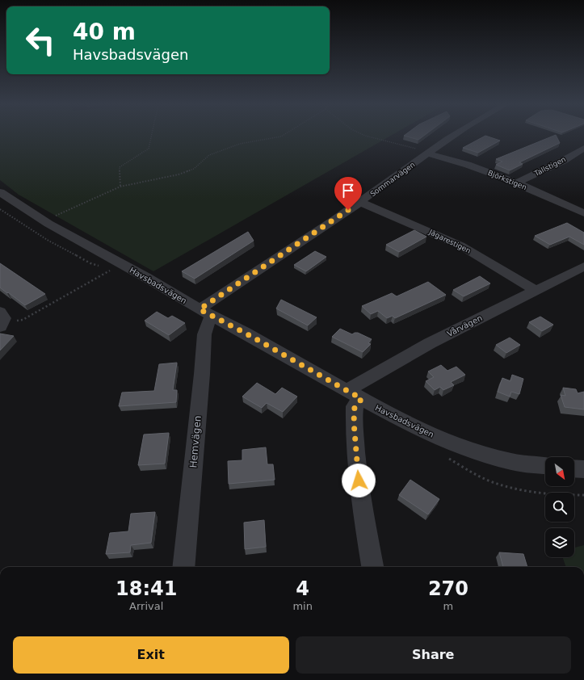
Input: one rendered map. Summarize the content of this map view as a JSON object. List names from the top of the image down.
{
  "streets": {
    "street": [
      "Tallstigen",
      "Sommarvägen",
      "Björkstigen",
      "Jägarestigen",
      "Havsbadsvägen",
      "Vårvägen",
      "Hemvägen"
    ]
  },
  "crossings": [
    ["Tallstigen", "Björkstigen"],
    ["Sommarvägen", "Björkstigen"],
    ["Sommarvägen", "Jägarestigen"],
    ["Sommarvägen", "Havsbadsvägen"],
    ["Sommarvägen", "Hemvägen"],
    ["Jägarestigen", "Vårvägen"],
    ["Havsbadsvägen", "Vårvägen"],
    ["Havsbadsvägen", "Hemvägen"]
  ],
  "north": "bottom right",
  "page": {
    "turn": ["40 m", "Havsbadsvägen"],
    "eta": [
      "18:41",
      "Arrival",
      "4",
      "min",
      "270",
      "m"
    ],
    "buttons": ["Exit", "Share"]
  }
}
